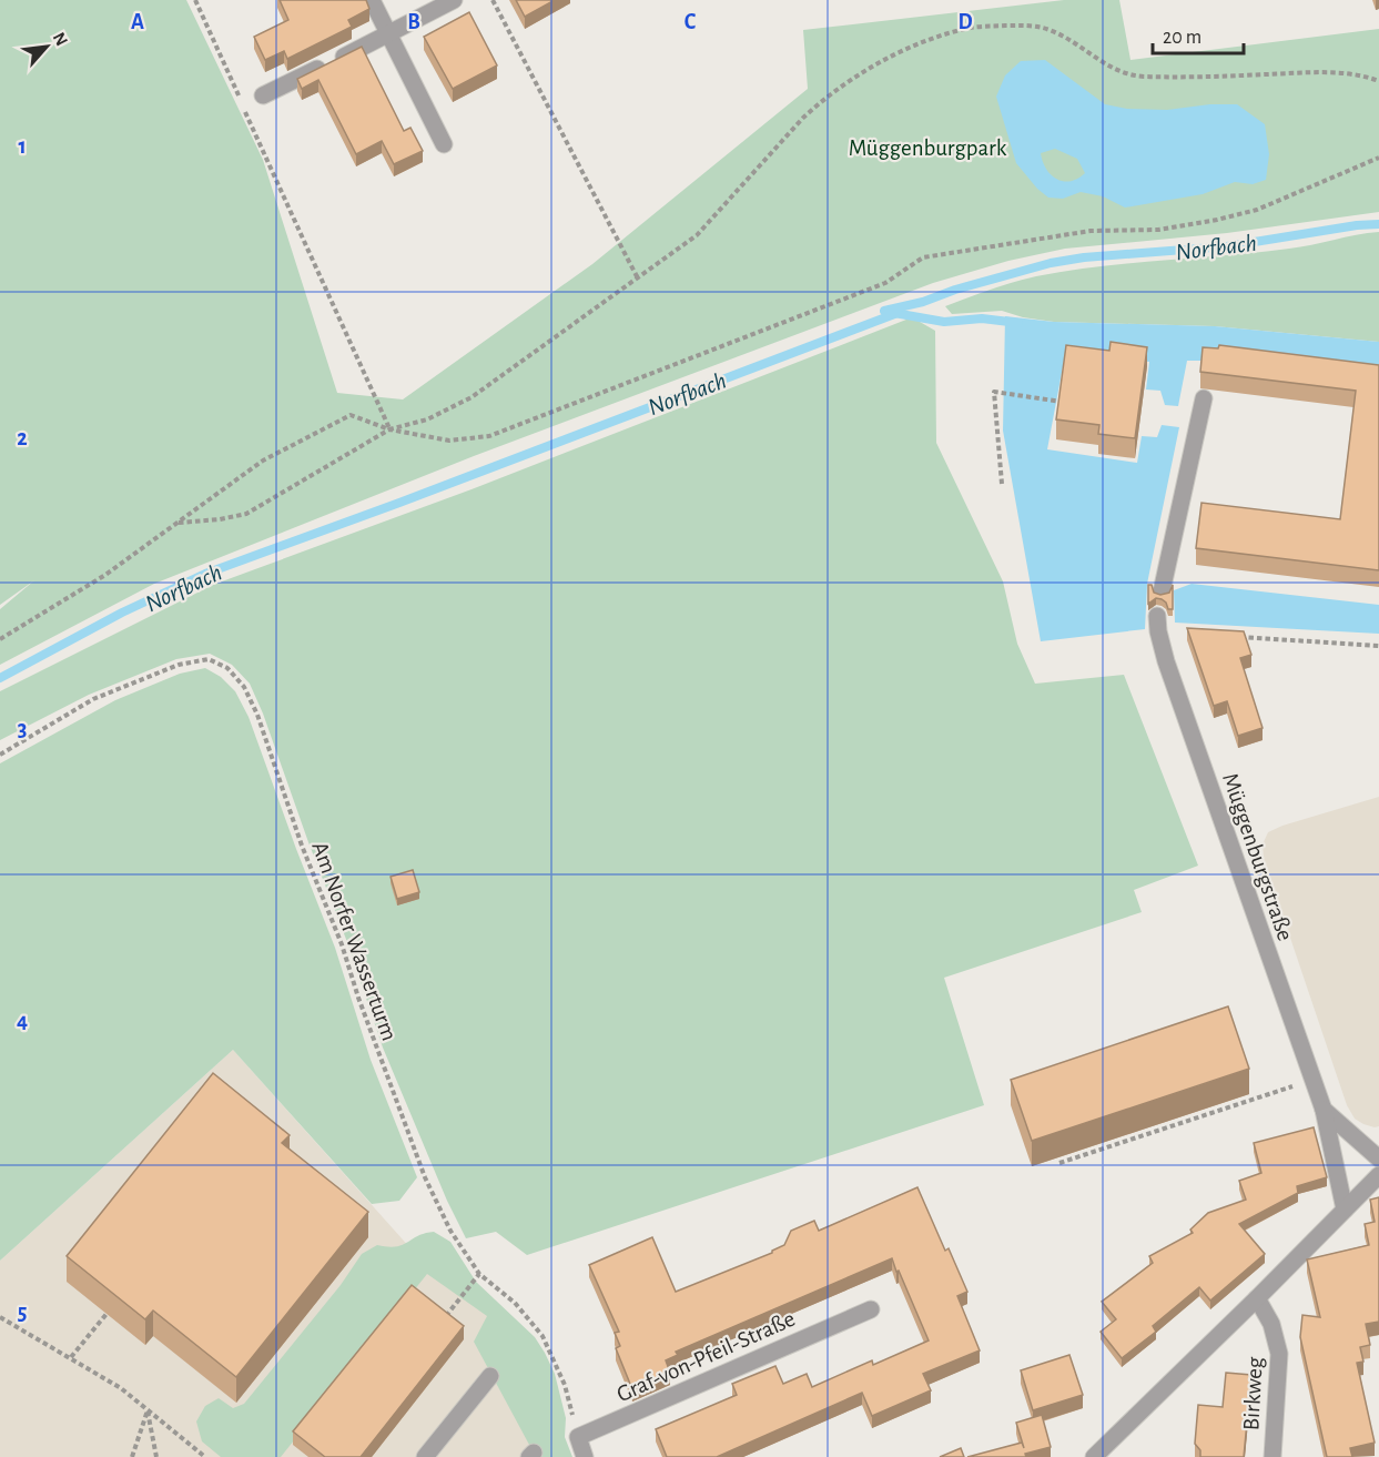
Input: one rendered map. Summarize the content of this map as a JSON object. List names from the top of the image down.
{
  "streets": {
    "street": ["Müggenburgstraße", "Graf-von-Pfeil-Straße", "Birkweg"],
    "path": ["Am Norfer Wasserturm"]
  },
  "crossings": [
    ["Am Norfer Wasserturm", "Graf-von-Pfeil-Straße"]
  ],
  "water": ["Norfbach"],
  "parks": ["Müggenburgpark"],
  "scale_bar": "20 m",
  "north": "top right",
  "grid": {
    "columns": [
      "A",
      "B",
      "C",
      "D"
    ],
    "rows": [
      "1",
      "2",
      "3",
      "4",
      "5"
    ]
  }
}
